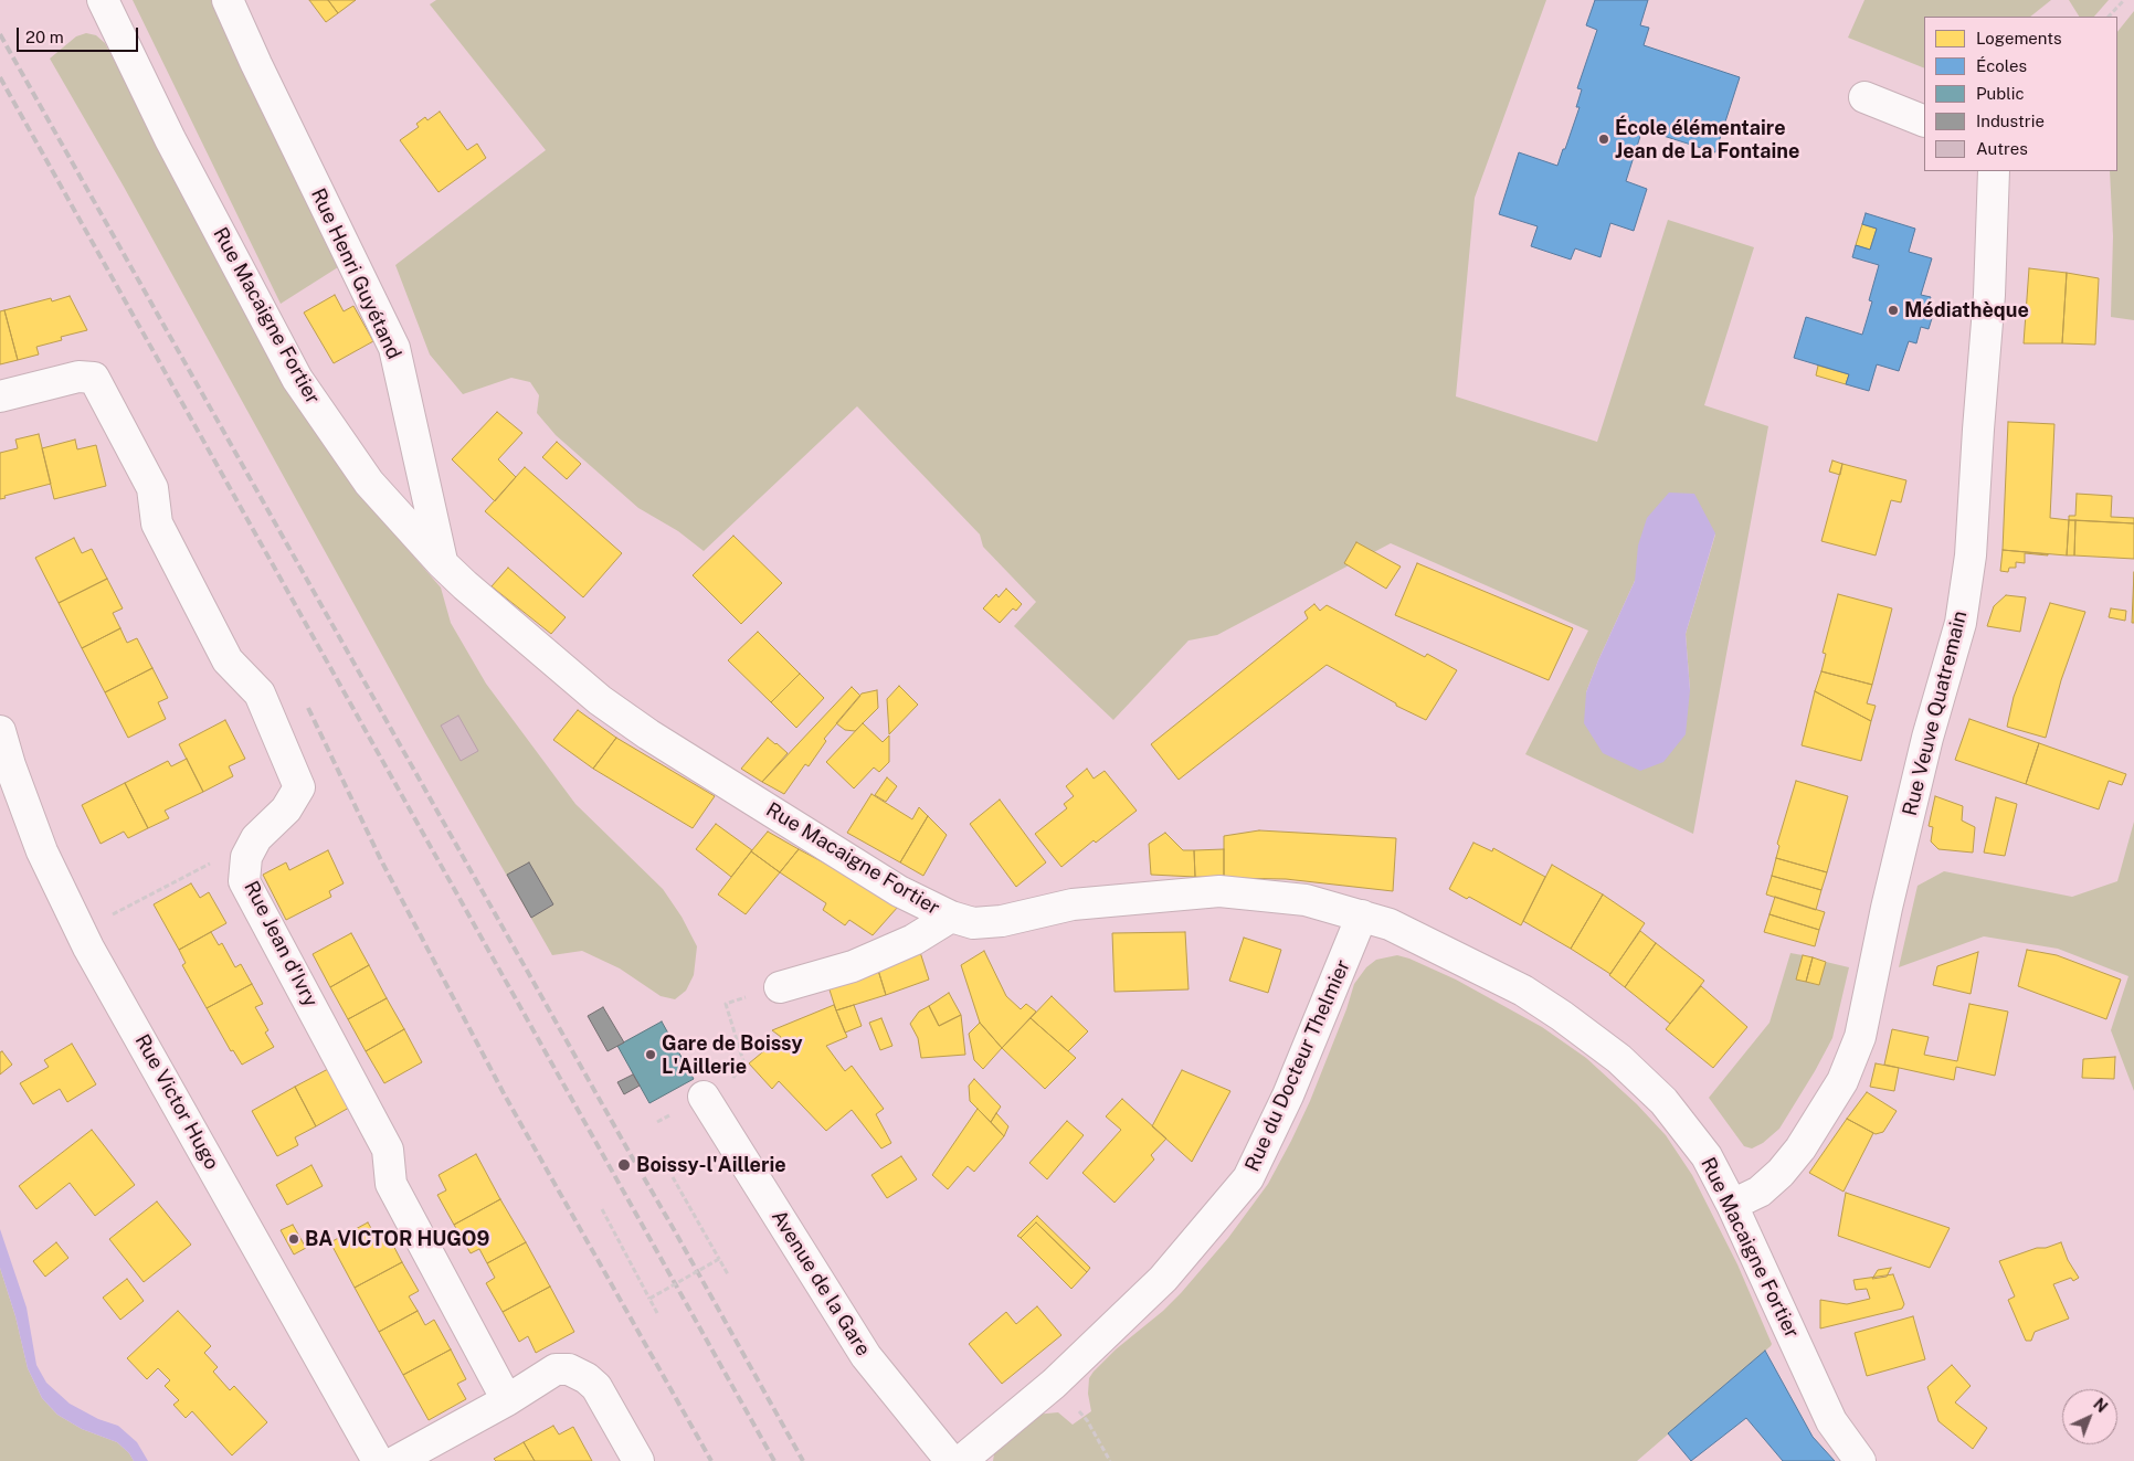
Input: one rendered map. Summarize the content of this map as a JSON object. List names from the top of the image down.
{
  "streets": {
    "street": [
      "Rue Henri Guyétand",
      "Rue Macaigne Fortier",
      "Rue Veuve Quatremain",
      "Rue Jean d'Ivry",
      "Rue du Docteur Thelmier",
      "Rue Victor Hugo",
      "Avenue de la Gare"
    ]
  },
  "crossings": [
    ["Rue Henri Guyétand", "Rue Macaigne Fortier"],
    ["Rue Macaigne Fortier", "Rue Veuve Quatremain"],
    ["Rue Macaigne Fortier", "Rue du Docteur Thelmier"]
  ],
  "places": [
    "École élémentaire Jean de La Fontaine",
    "Médiathèque",
    "Gare de Boissy L'Aillerie",
    "Boissy-l'Aillerie",
    "BA VICTOR HUGO9"
  ],
  "legend": [
    "Logements",
    "Écoles",
    "Public",
    "Industrie",
    "Autres"
  ],
  "scale_bar": "20 m",
  "north": "top right"
}
